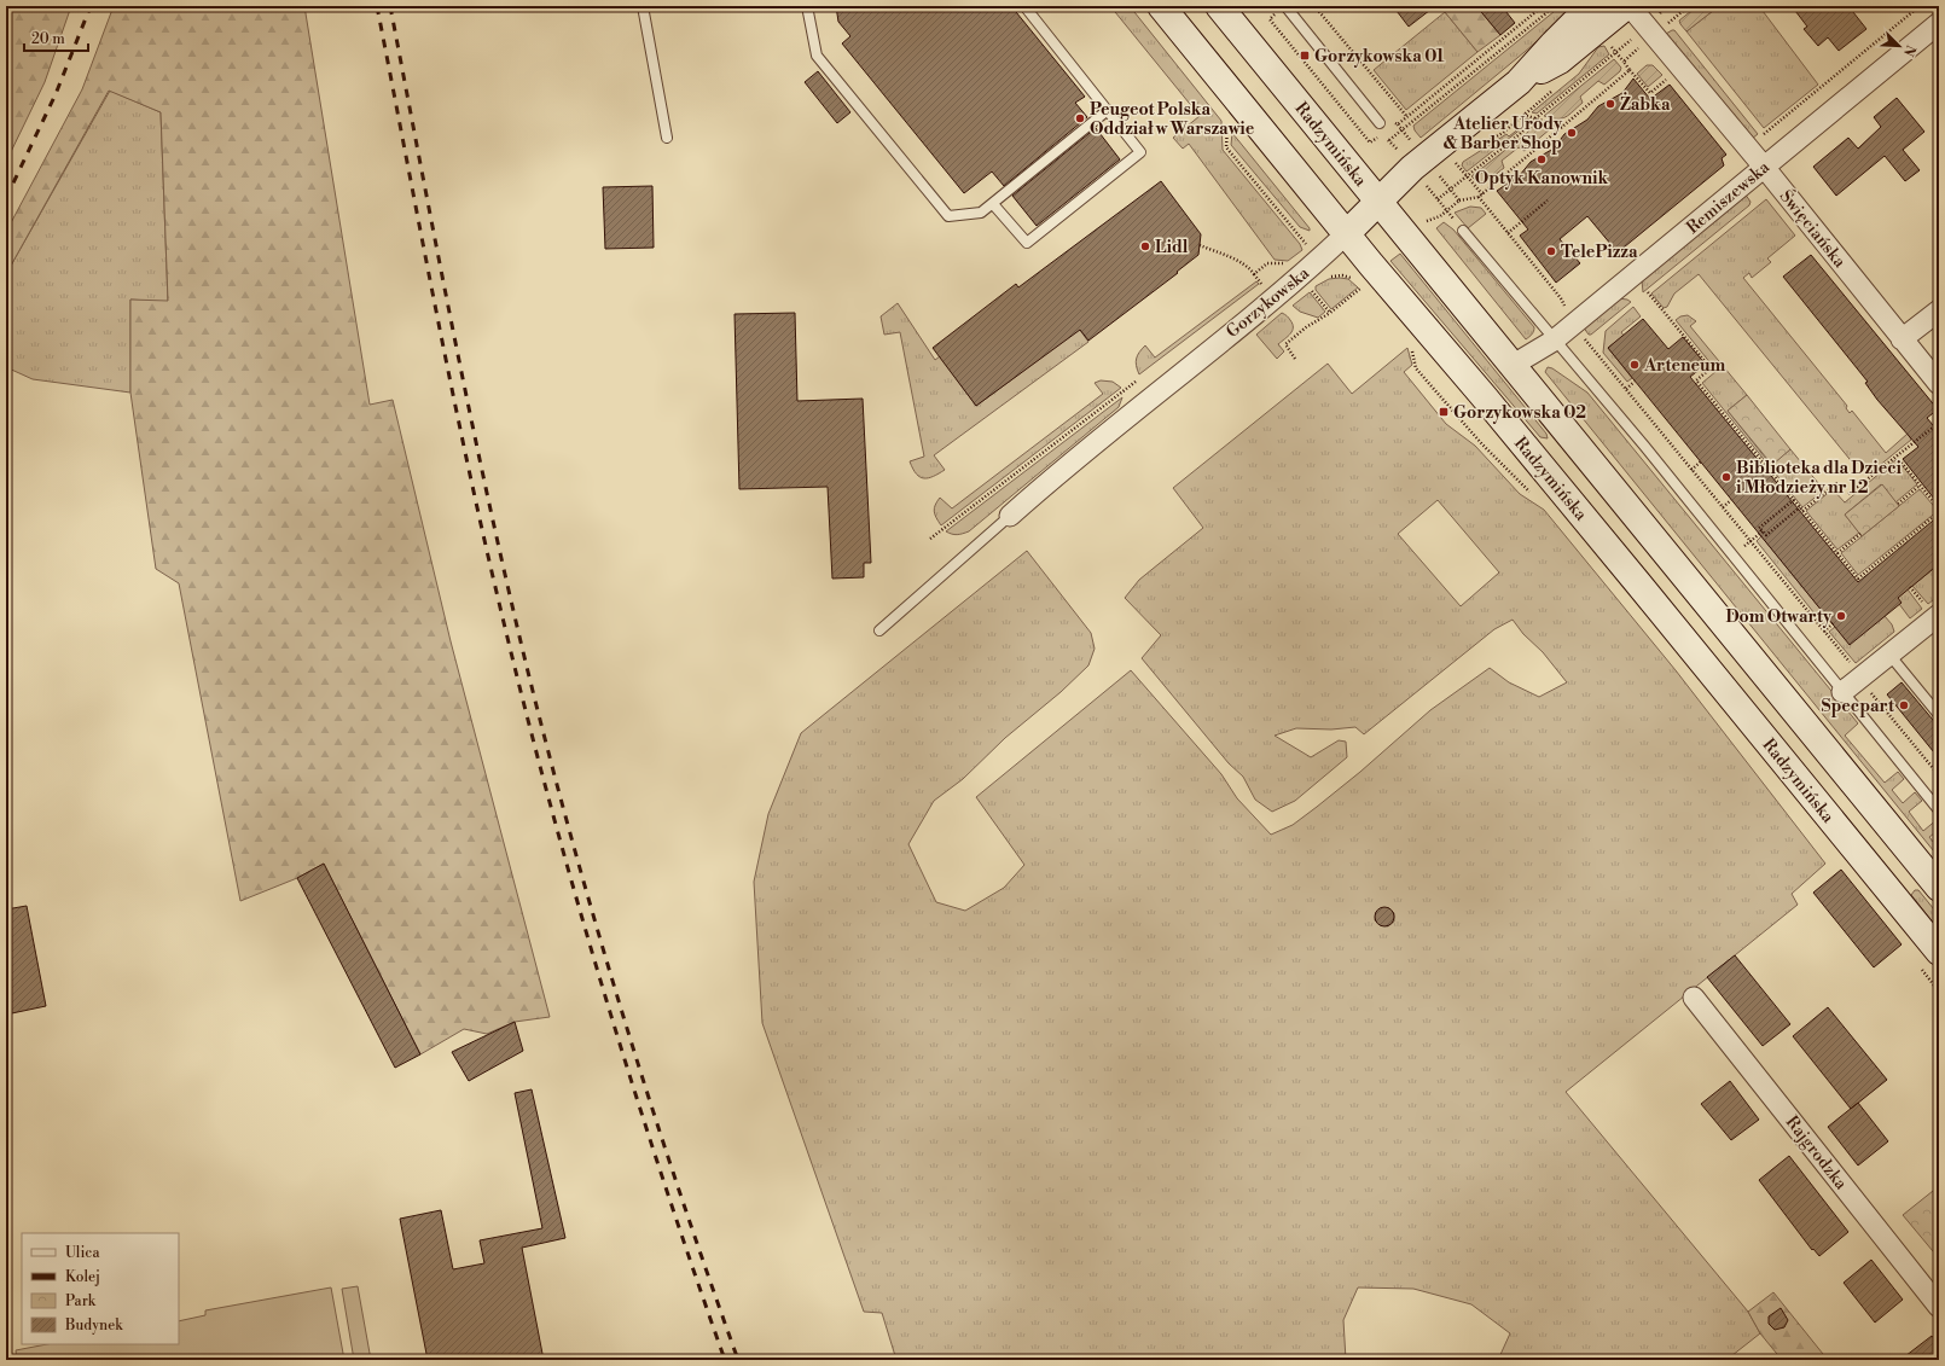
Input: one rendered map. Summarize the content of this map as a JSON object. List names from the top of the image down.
{
  "streets": {
    "main road": ["Radzymińska", "Gorzykowska"],
    "street": ["Remiszewska", "Święciańska", "Rajgrodzka"]
  },
  "crossings": [
    ["Radzymińska", "Remiszewska"],
    ["Radzymińska", "Gorzykowska"],
    ["Remiszewska", "Święciańska"],
    ["Święciańska", "Gorzykowska"]
  ],
  "places": {
    "transit": ["Gorzykowska 01", "Gorzykowska 02"],
    "other": [
      "Żabka",
      "Peugeot Polska Oddział w Warszawie",
      "Atelier Urody & Barber Shop",
      "Optyk Kanownik",
      "Lidl",
      "TelePizza",
      "Arteneum",
      "Biblioteka dla Dzieci i Młodzieży nr 12",
      "Dom Otwarty",
      "Specpart"
    ]
  },
  "legend": [
    "Ulica",
    "Kolej",
    "Park",
    "Budynek"
  ],
  "scale_bar": "20 m",
  "north": "bottom right"
}
